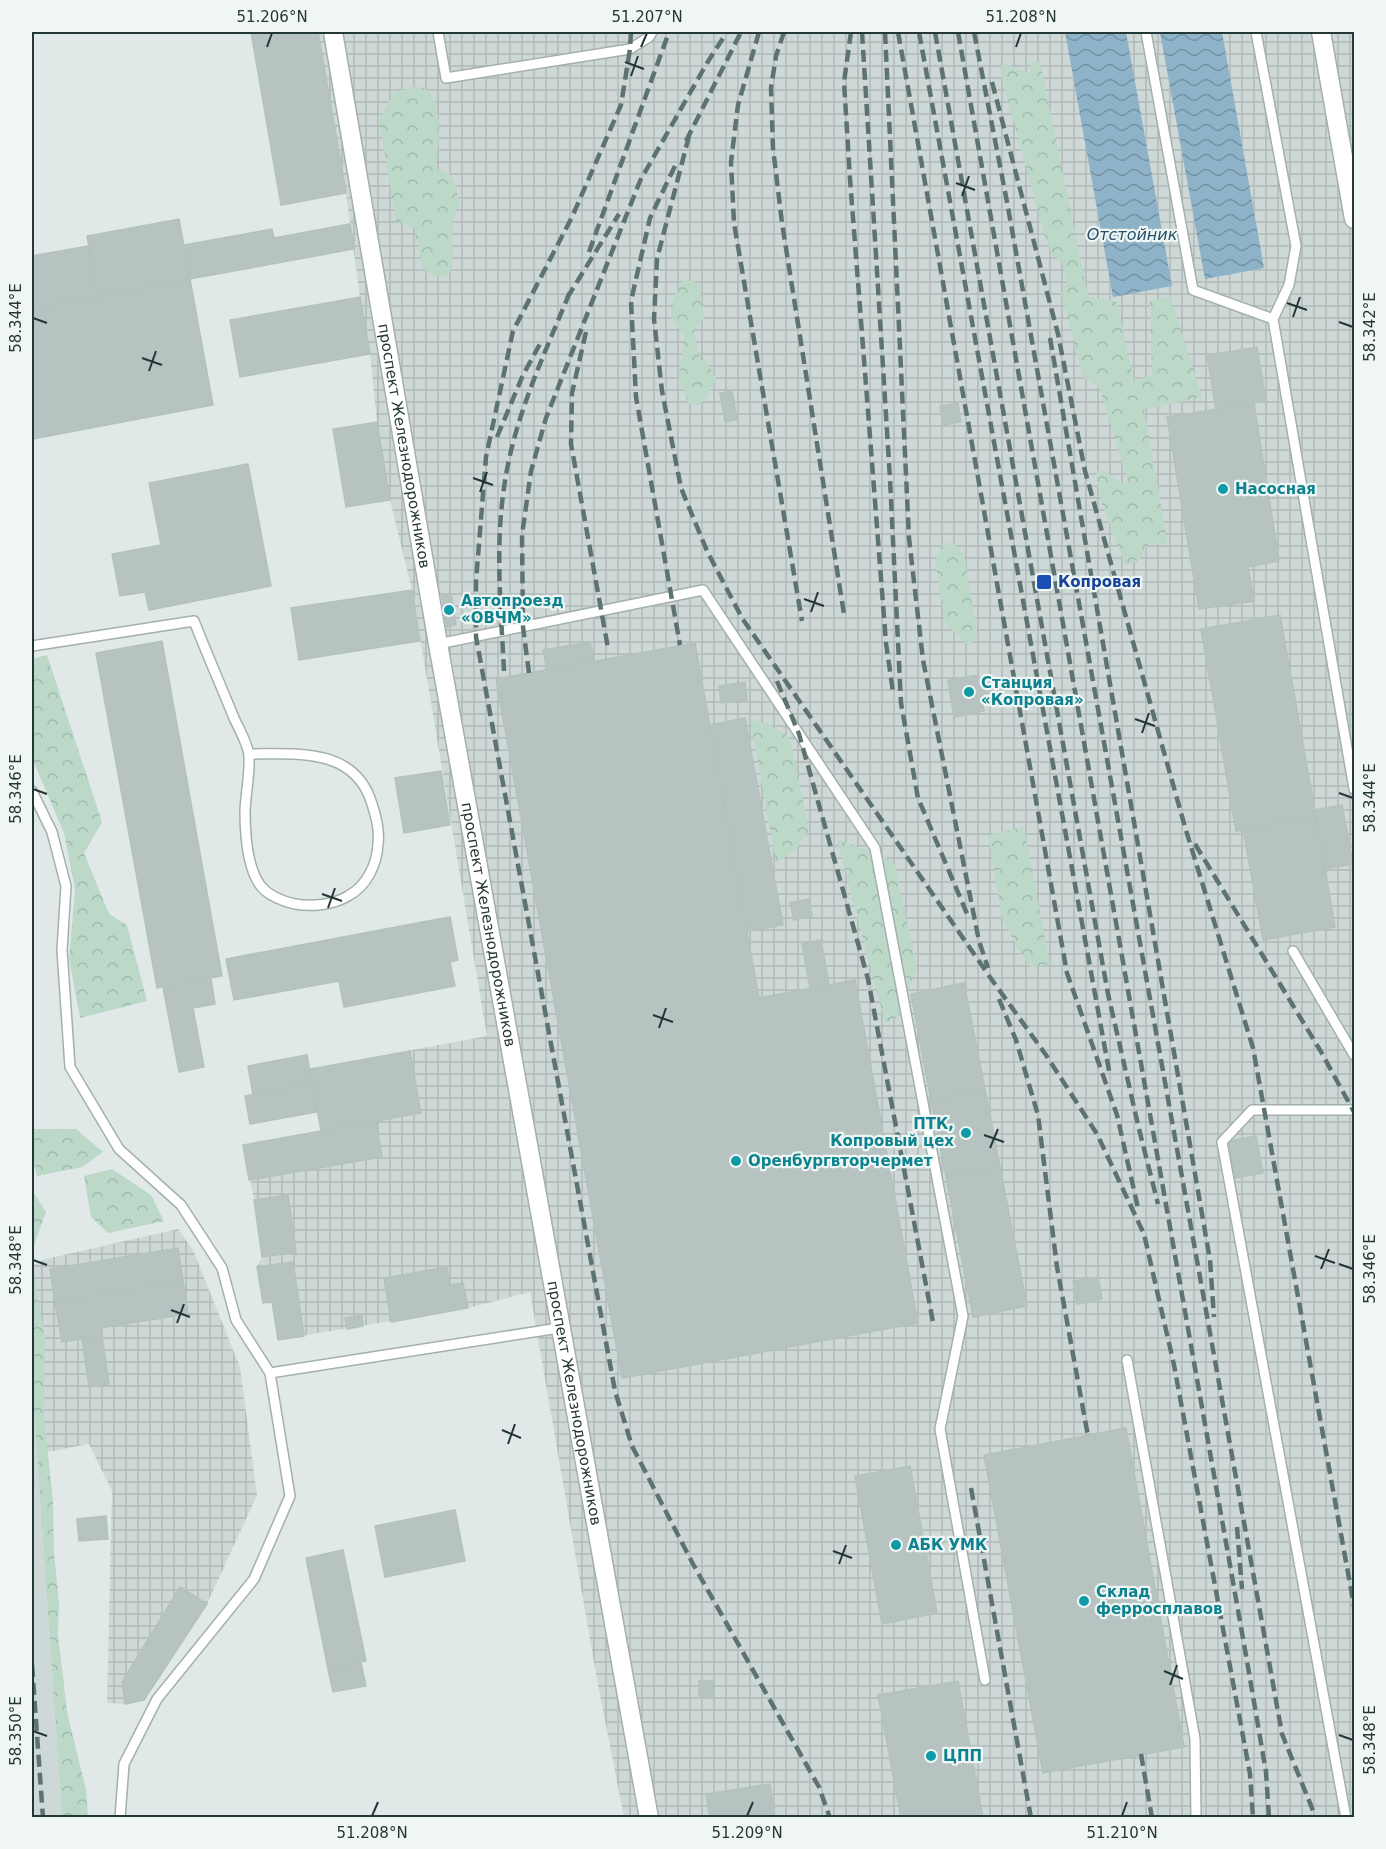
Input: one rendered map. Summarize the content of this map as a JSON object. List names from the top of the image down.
{
  "streets": {
    "street": ["проспект Железнодорожников"]
  },
  "water": ["Отстойник"],
  "places": {
    "other": [
      "Насосная",
      "Автопроезд «ОВЧМ»",
      "Станция «Копровая»",
      "ПТК, Копровый цех",
      "Оренбургвторчермет",
      "АБК УМК",
      "Склад ферросплавов",
      "ЦПП"
    ],
    "transit": ["Копровая"]
  },
  "coordinates": [
    "51.206°N",
    "51.207°N",
    "51.208°N",
    "58.344°E",
    "58.342°E",
    "58.346°E",
    "58.348°E",
    "58.350°E",
    "51.209°N",
    "51.210°N"
  ]
}
